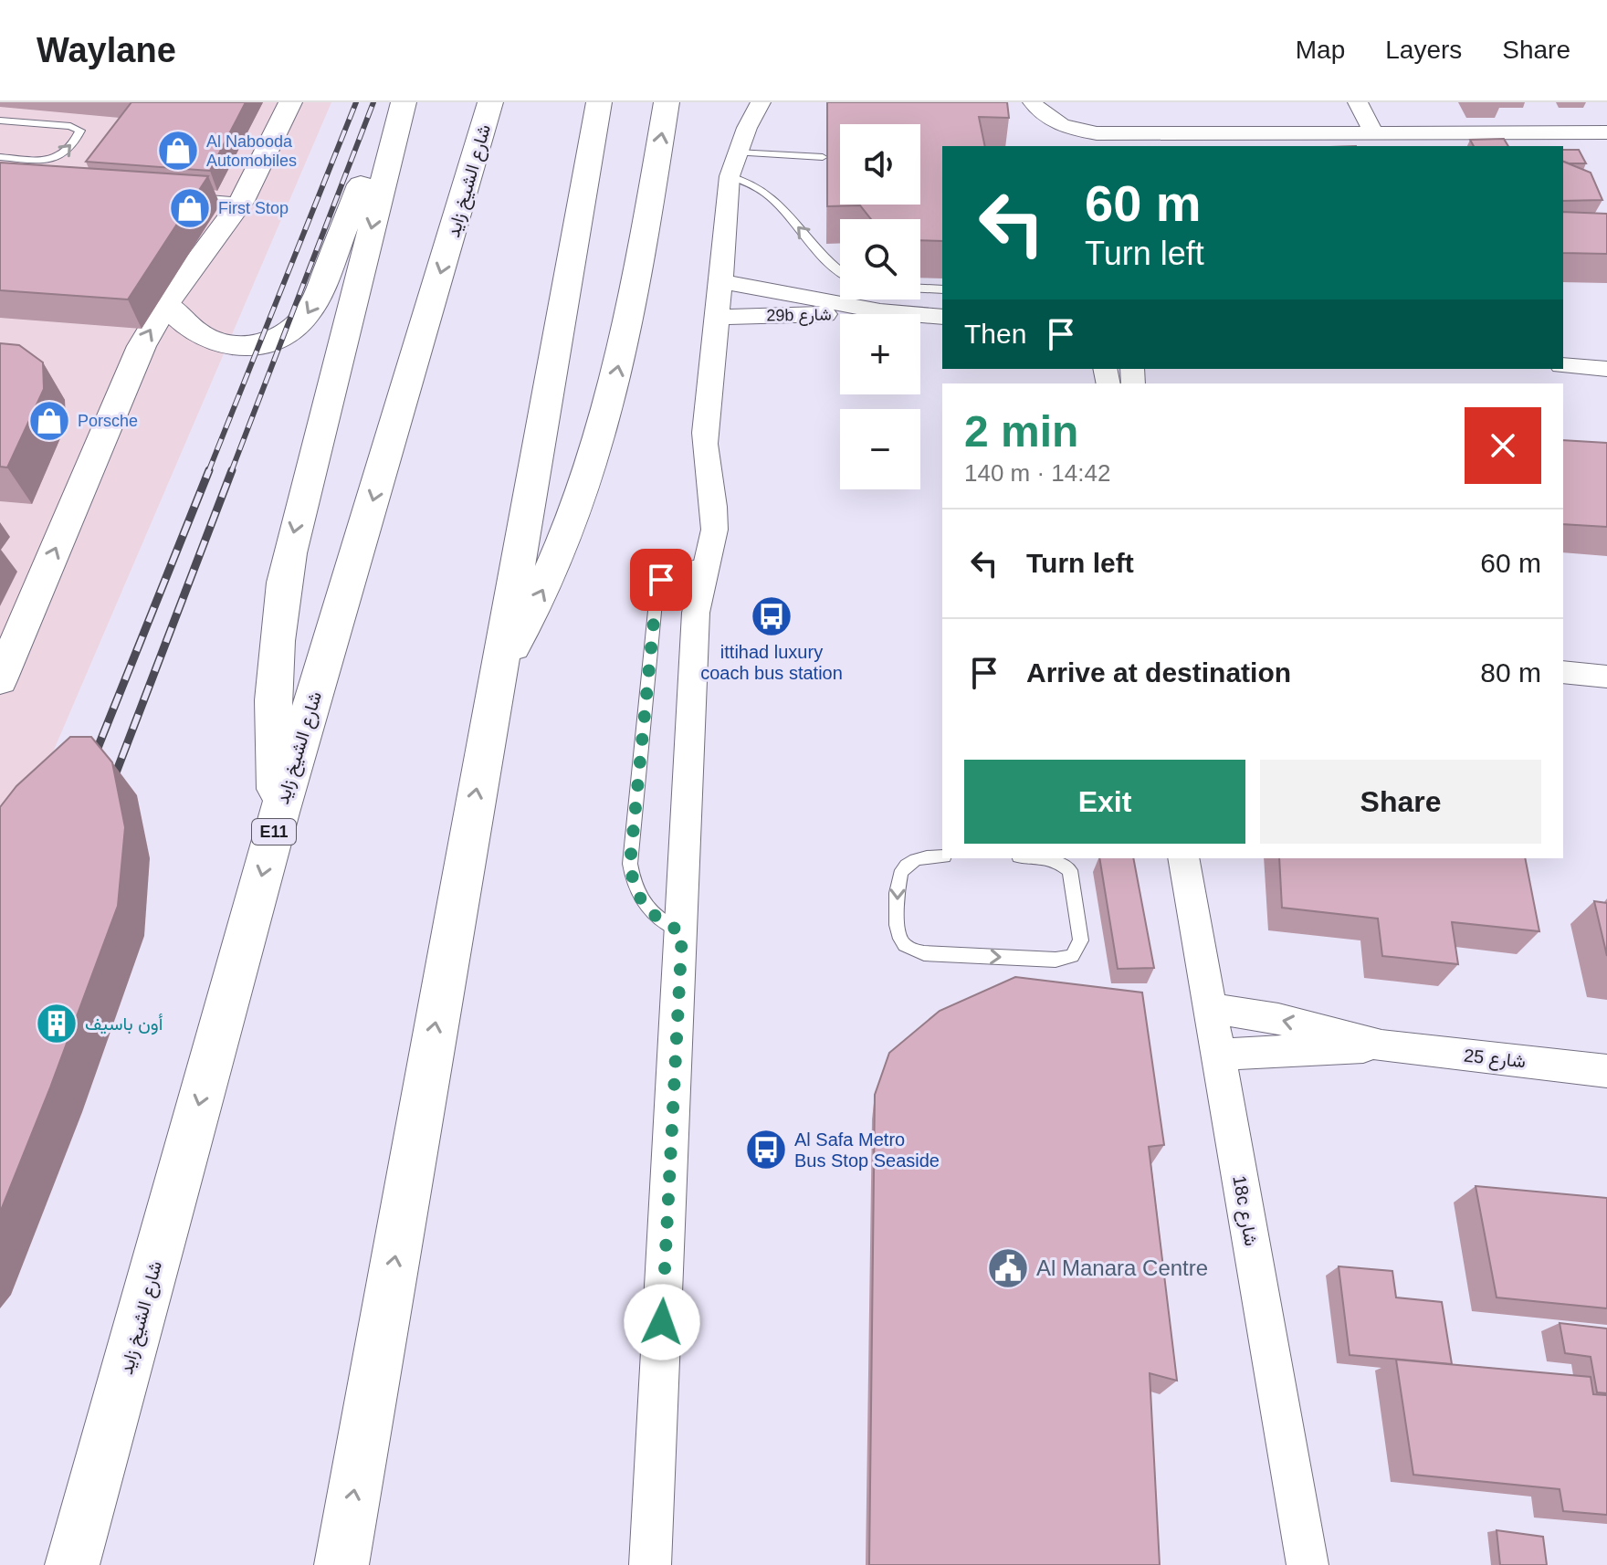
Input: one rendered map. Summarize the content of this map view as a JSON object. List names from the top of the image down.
{
  "streets": {
    "highway": ["شارع الشيخ زايد", "E11"],
    "street": ["29b شارع", "شارع 25", "18c شارع"]
  },
  "crossings": [
    ["شارع 25", "18c شارع"]
  ],
  "places": {
    "shop": ["Al Nabooda Automobiles", "First Stop", "Porsche"],
    "bus stop": ["ittihad luxury coach bus station", "Al Safa Metro Bus Stop Seaside"],
    "building": ["أون باسيف"],
    "public building": ["Al Manara Centre"]
  },
  "page": {
    "header": "Waylane",
    "nav": ["Map", "Layers", "Share"],
    "map_buttons": ["+", "−"],
    "turn": ["60 m", "Turn left"],
    "then": "Then",
    "heading": ["2 min", "140 m · 14:42"],
    "list": [
      {
        "name": "Turn left",
        "value": "60 m"
      },
      {
        "name": "Arrive at destination",
        "value": "80 m"
      }
    ],
    "buttons": ["Exit", "Share"]
  }
}
